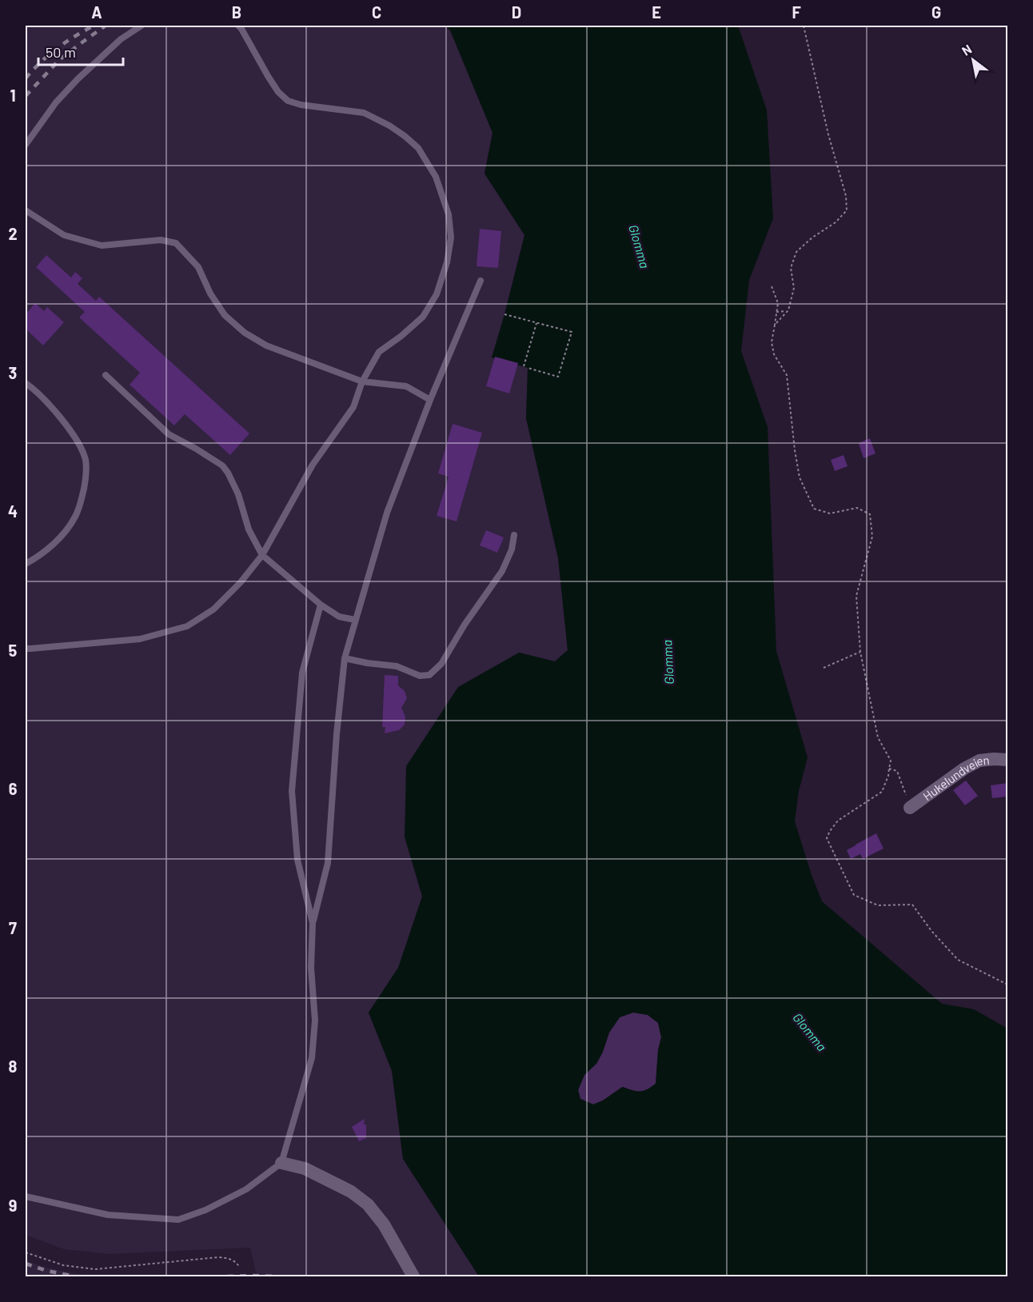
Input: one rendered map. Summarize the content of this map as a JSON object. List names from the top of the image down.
{
  "streets": {
    "street": ["Hukelundveien"]
  },
  "water": ["Glomma"],
  "scale_bar": "50 m",
  "north": "top left",
  "grid": {
    "columns": [
      "A",
      "B",
      "C",
      "D",
      "E",
      "F",
      "G"
    ],
    "rows": [
      "1",
      "2",
      "3",
      "4",
      "5",
      "6",
      "7",
      "8",
      "9"
    ]
  }
}
